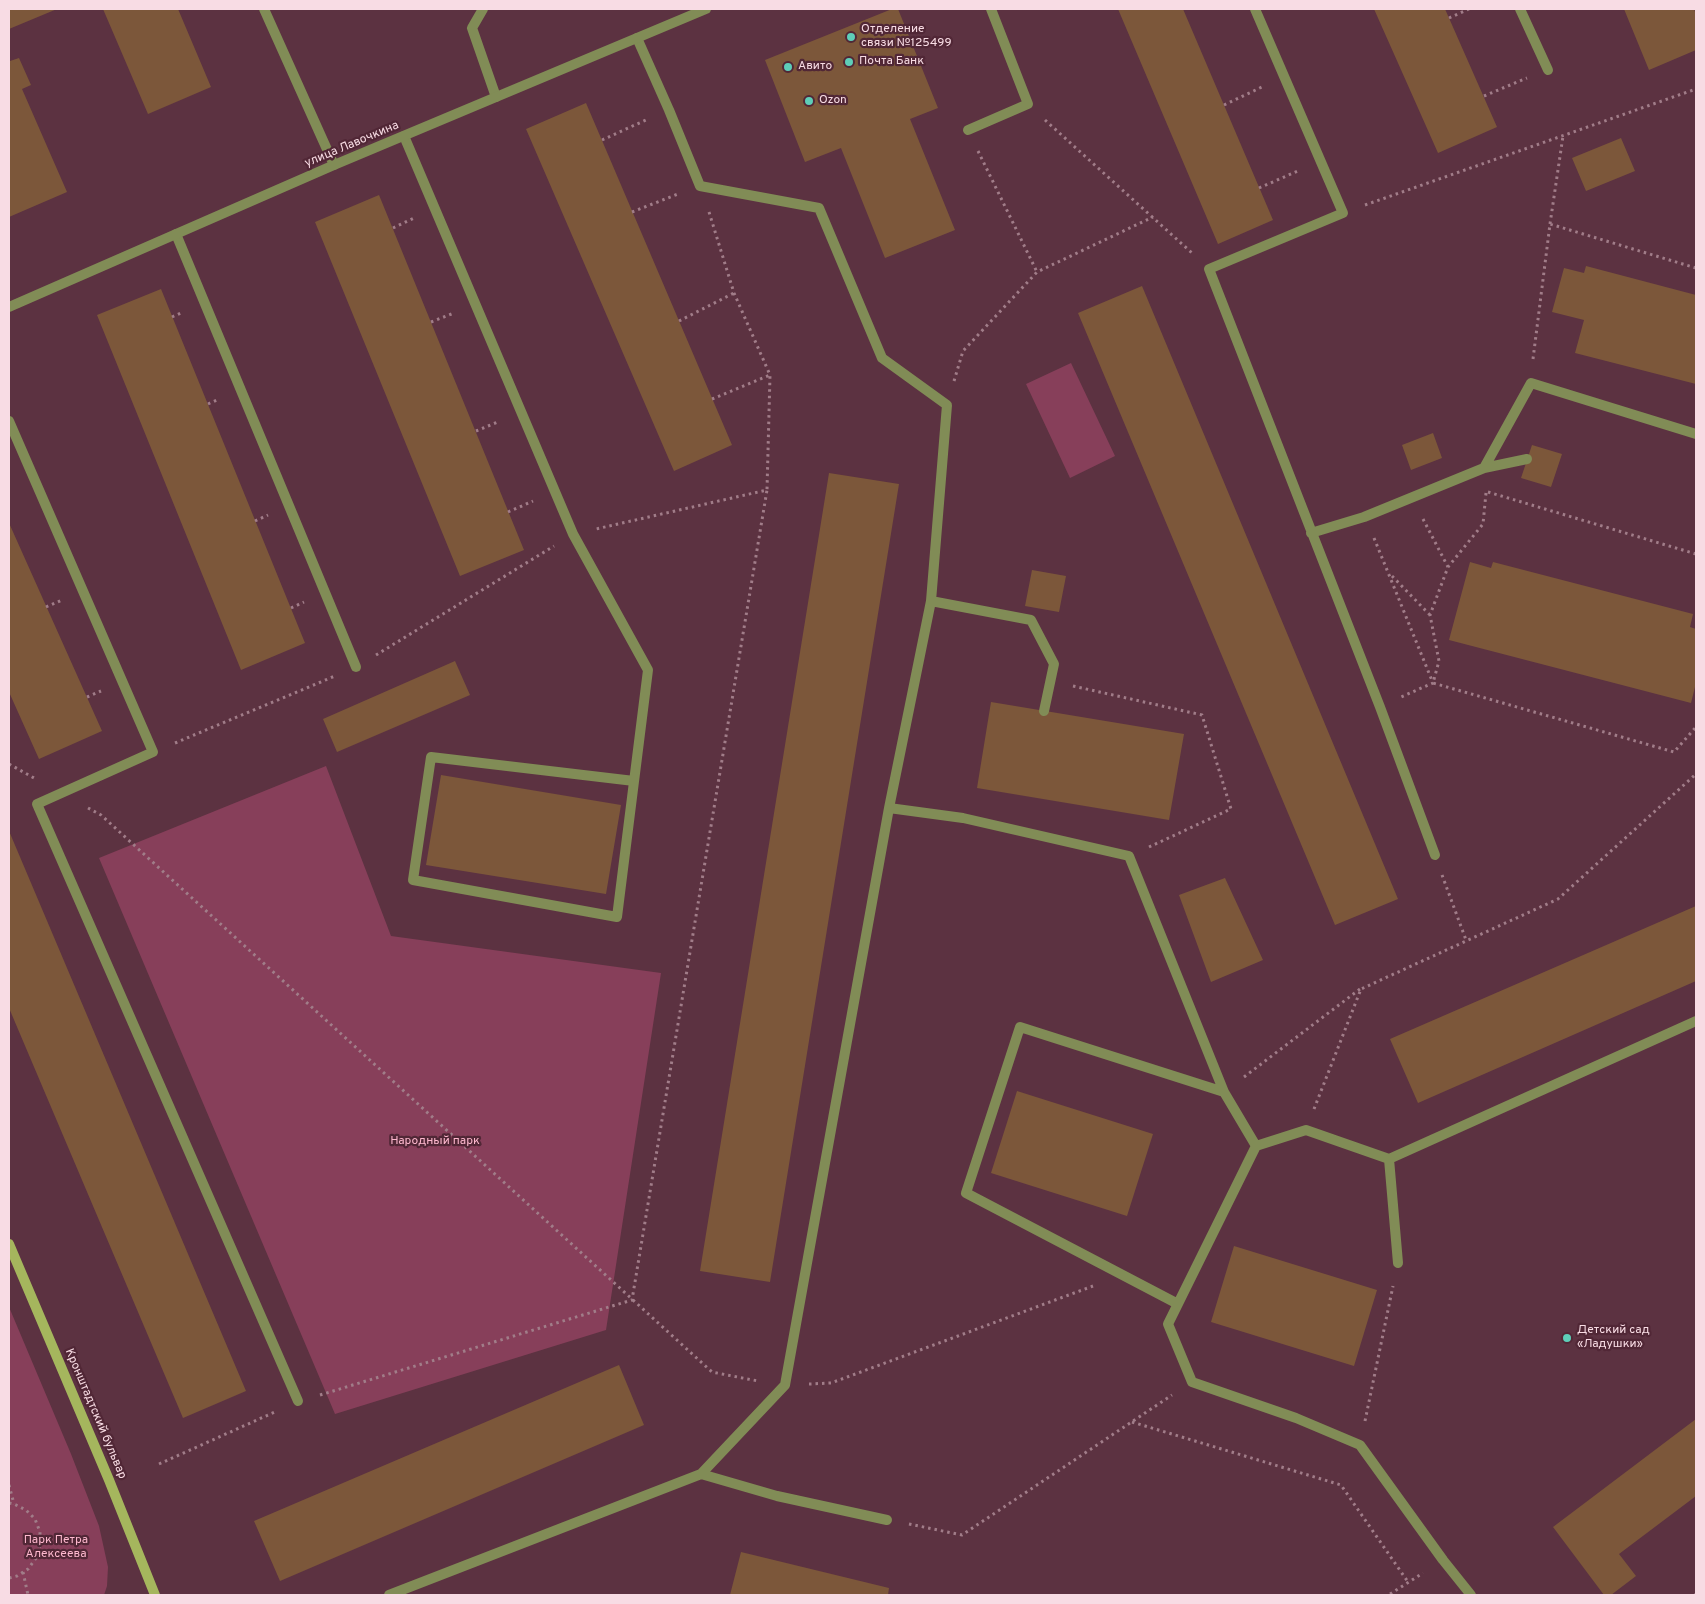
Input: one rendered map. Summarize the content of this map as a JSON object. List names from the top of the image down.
{
  "streets": {
    "main road": ["Кронштадтский бульвар"],
    "street": ["улица Лавочкина"]
  },
  "parks": ["Народный парк", "Парк Петра Алексеева"],
  "places": [
    "Отделение связи №125499",
    "Почта Банк",
    "Авито",
    "Ozon",
    "Детский сад «Ладушки»"
  ]
}
